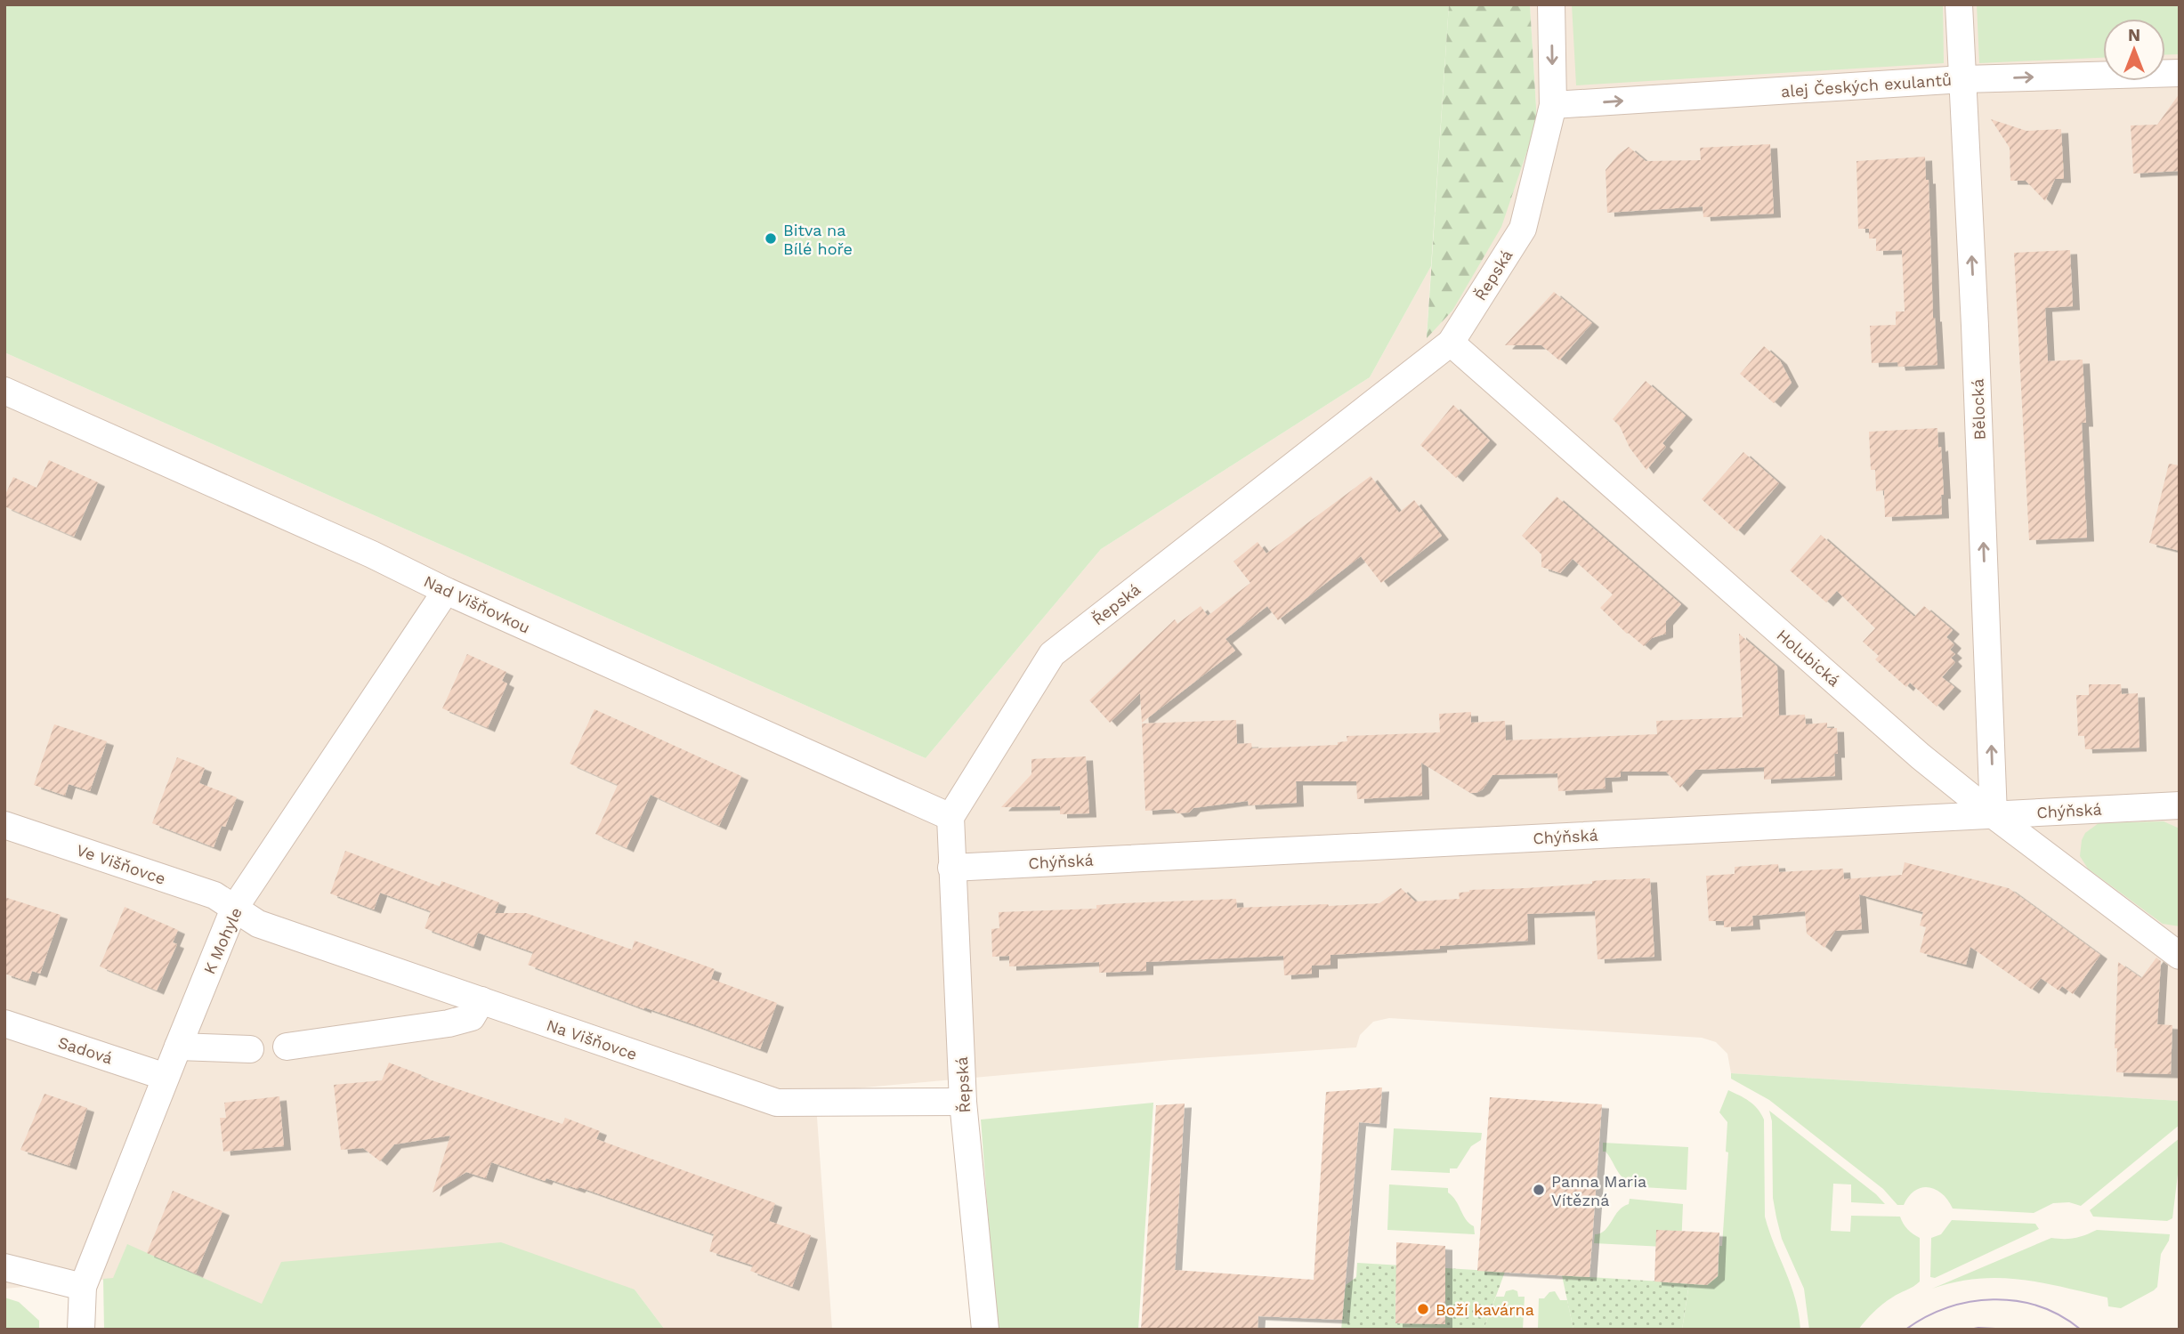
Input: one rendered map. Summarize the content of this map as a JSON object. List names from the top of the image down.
{
  "streets": {
    "street": [
      "alej Českých exulantů",
      "Řepská",
      "Bělocká",
      "Nad Višňovkou",
      "Holubická",
      "Chýňská",
      "Ve Višňovce",
      "K Mohyle",
      "Na Višňovce",
      "Sadová"
    ]
  },
  "crossings": [
    ["alej Českých exulantů", "Řepská"],
    ["alej Českých exulantů", "Bělocká"],
    ["Řepská", "Nad Višňovkou"],
    ["Řepská", "Holubická"],
    ["Řepská", "Chýňská"],
    ["Řepská", "Na Višňovce"],
    ["Bělocká", "Holubická"],
    ["Bělocká", "Chýňská"],
    ["Nad Višňovkou", "K Mohyle"],
    ["Holubická", "Chýňská"],
    ["Ve Višňovce", "K Mohyle"],
    ["Ve Višňovce", "Na Višňovce"],
    ["K Mohyle", "Na Višňovce"],
    ["K Mohyle", "Sadová"]
  ],
  "one_way": ["alej Českých exulantů", "Bělocká"],
  "places": ["Bitva na Bílé hoře", "Panna Maria Vítězná", "Boží kavárna"],
  "north": "top"
}
